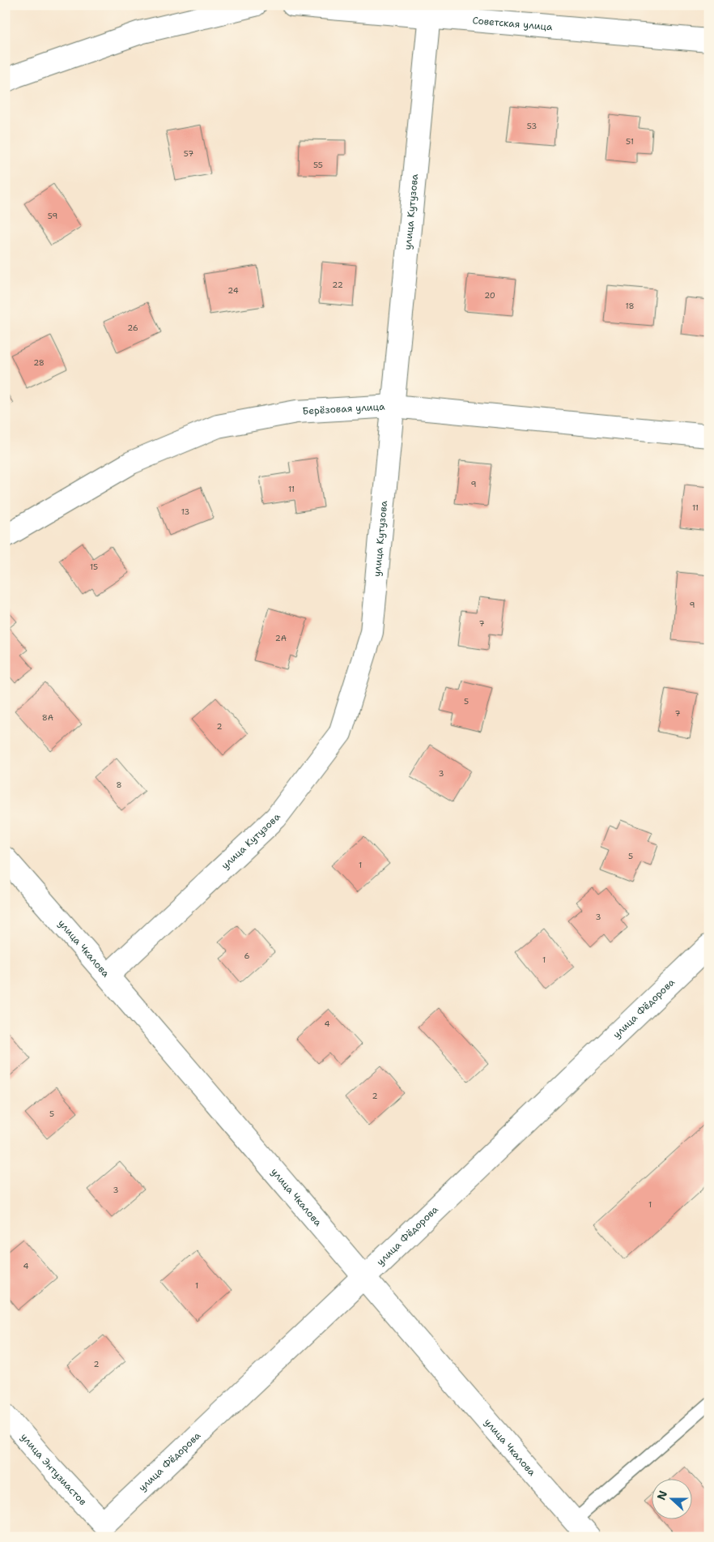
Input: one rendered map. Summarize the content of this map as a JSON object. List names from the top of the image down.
{
  "streets": {
    "street": [
      "Советская улица",
      "улица Кутузова",
      "Берёзовая улица",
      "улица Чкалова",
      "улица Фёдорова",
      "улица Энтузиастов"
    ]
  },
  "crossings": [
    ["Советская улица", "улица Кутузова"],
    ["улица Кутузова", "Берёзовая улица"],
    ["улица Кутузова", "улица Чкалова"],
    ["улица Чкалова", "улица Фёдорова"],
    ["улица Фёдорова", "улица Энтузиастов"]
  ],
  "house_numbers": [
    "53",
    "51",
    "57",
    "55",
    "59",
    "22",
    "24",
    "20",
    "18",
    "26",
    "28",
    "9",
    "11",
    "11",
    "13",
    "15",
    "9",
    "7",
    "2А",
    "5",
    "7",
    "8А",
    "2",
    "3",
    "8",
    "5",
    "1",
    "3",
    "6",
    "1",
    "4",
    "2",
    "5",
    "3",
    "1",
    "4",
    "1",
    "2"
  ],
  "north": "left"
}
